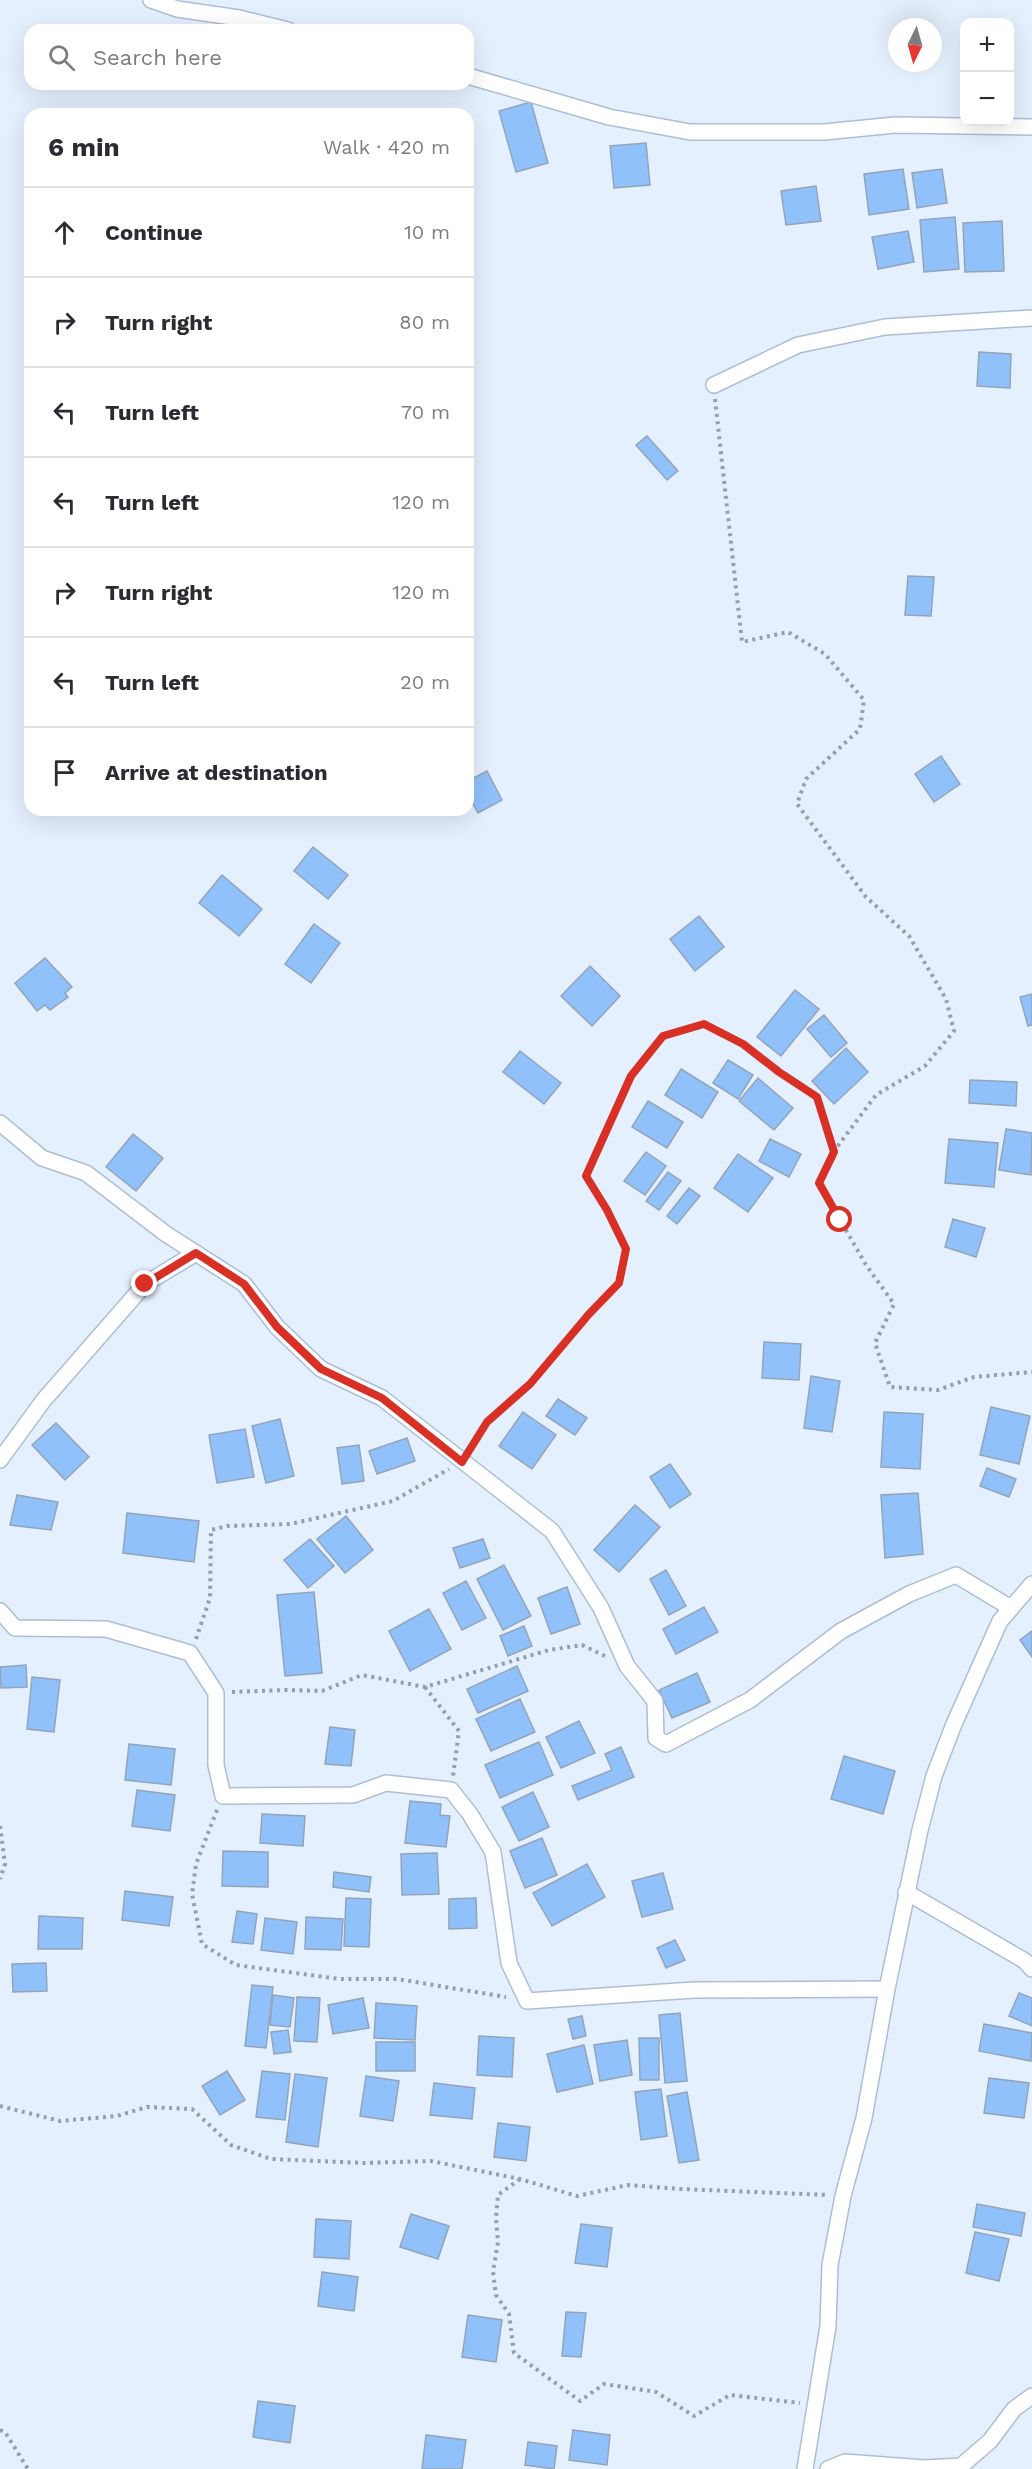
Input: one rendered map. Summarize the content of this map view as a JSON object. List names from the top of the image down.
{
  "north": "bottom",
  "page": {
    "map_buttons": ["+", "−"],
    "search": "Search here",
    "heading": ["6 min", "Walk · 420 m"],
    "list": [
      ["Continue", "10 m"],
      ["Turn right", "80 m"],
      ["Turn left", "70 m"],
      ["Turn left", "120 m"],
      ["Turn right", "120 m"],
      ["Turn left", "20 m"],
      "Arrive at destination"
    ]
  }
}
